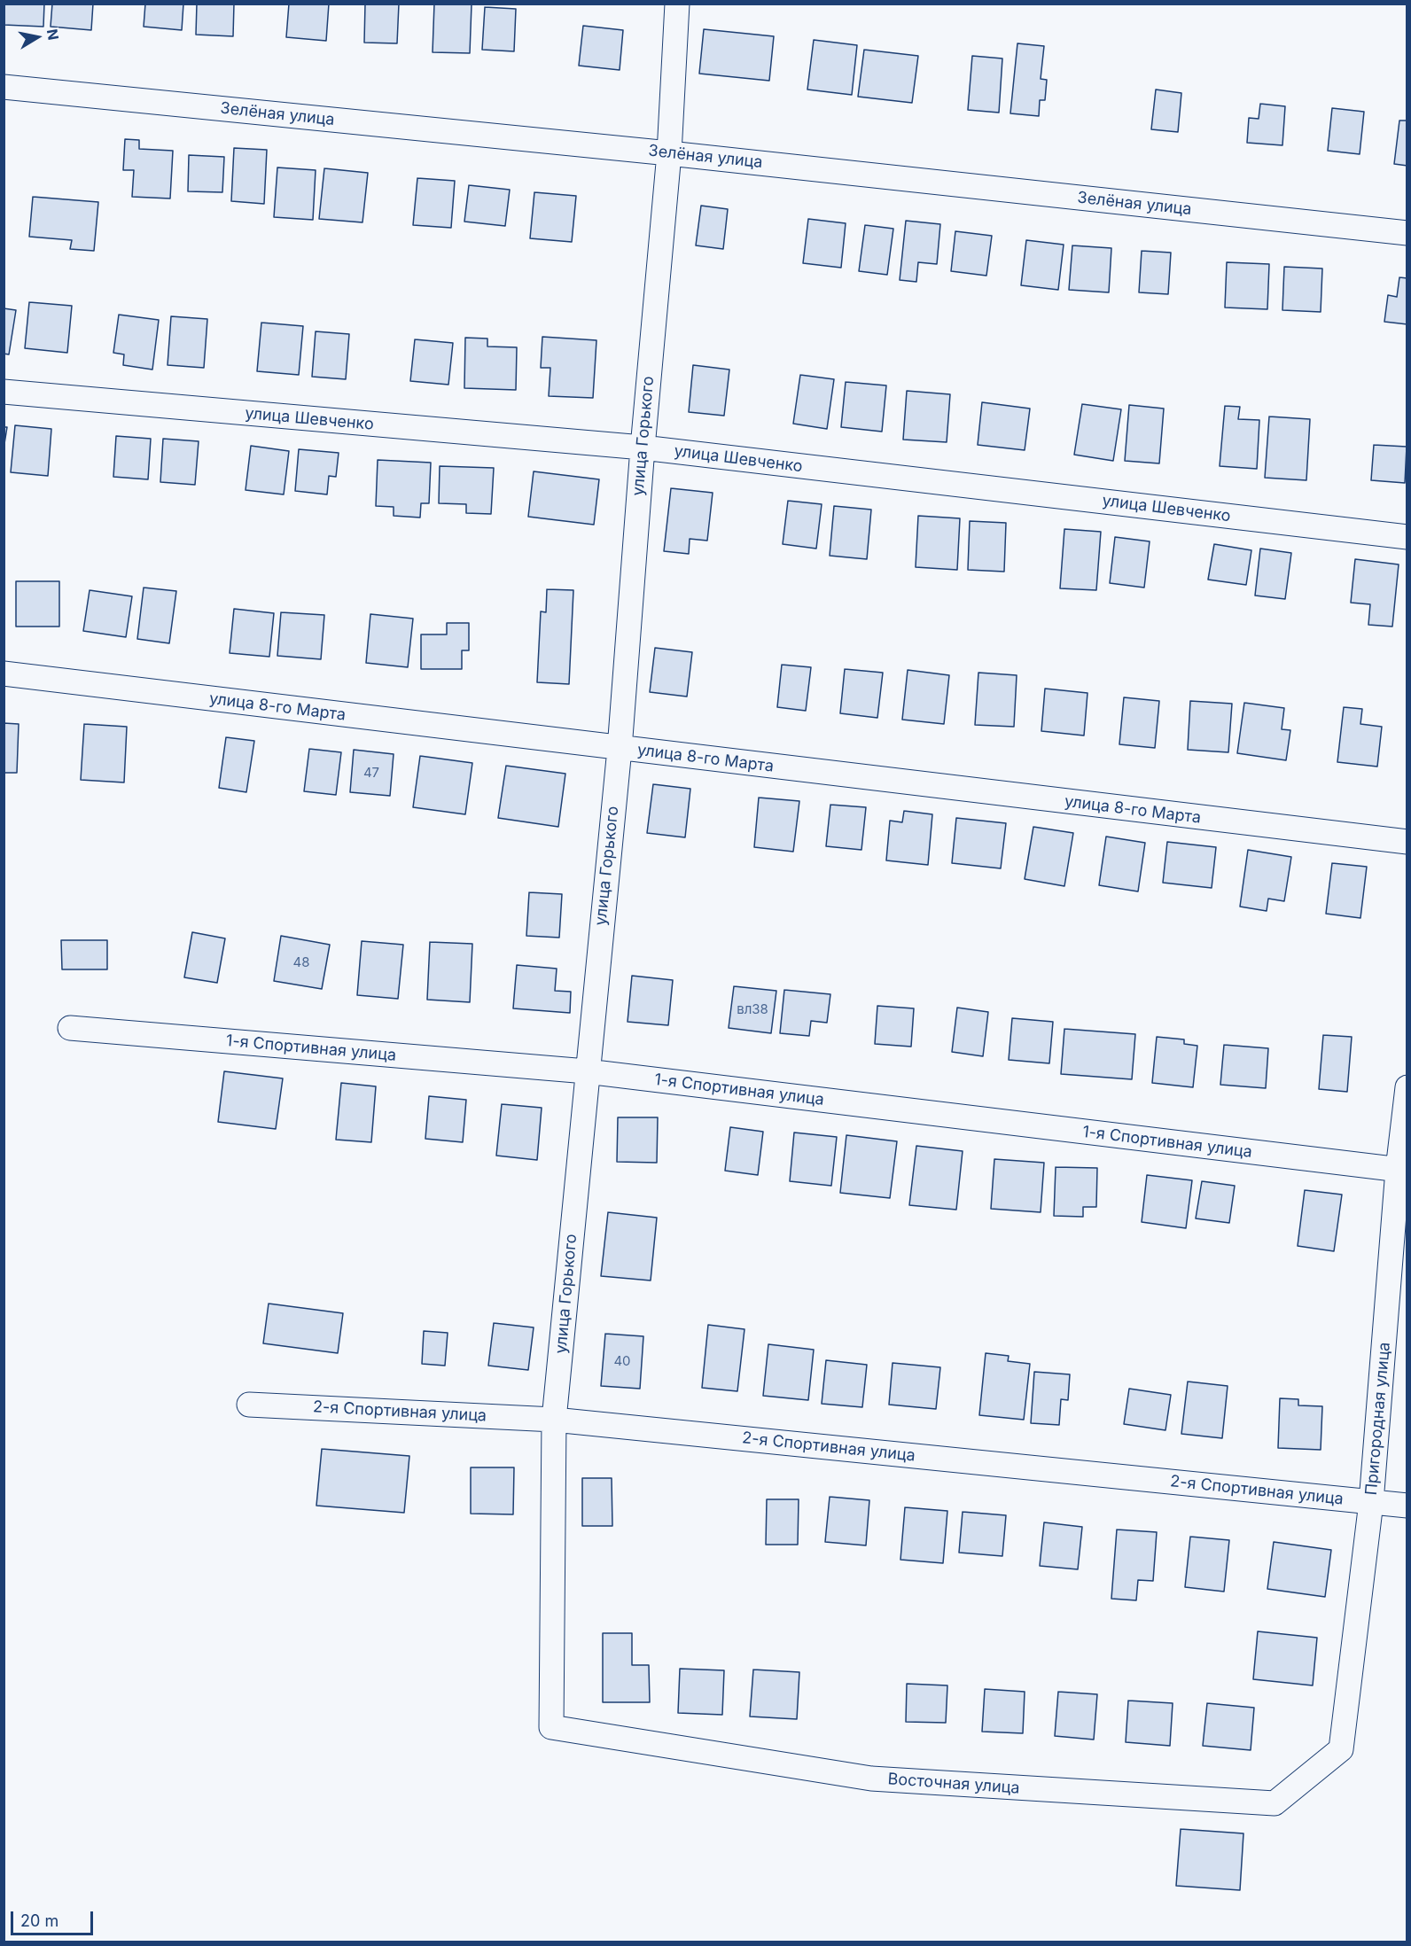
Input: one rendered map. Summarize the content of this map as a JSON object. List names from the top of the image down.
{
  "streets": {
    "street": [
      "Зелёная улица",
      "улица Шевченко",
      "улица Горького",
      "улица 8-го Марта",
      "1-я Спортивная улица",
      "2-я Спортивная улица",
      "Пригородная улица",
      "Восточная улица"
    ]
  },
  "crossings": [
    ["Зелёная улица", "улица Горького"],
    ["улица Шевченко", "улица Горького"],
    ["улица Горького", "улица 8-го Марта"],
    ["улица Горького", "1-я Спортивная улица"],
    ["улица Горького", "2-я Спортивная улица"],
    ["улица Горького", "Восточная улица"],
    ["1-я Спортивная улица", "Пригородная улица"],
    ["2-я Спортивная улица", "Пригородная улица"],
    ["Пригородная улица", "Восточная улица"]
  ],
  "house_numbers": [
    "47",
    "48",
    "вл38",
    "40"
  ],
  "scale_bar": "20 m",
  "north": "right"
}
